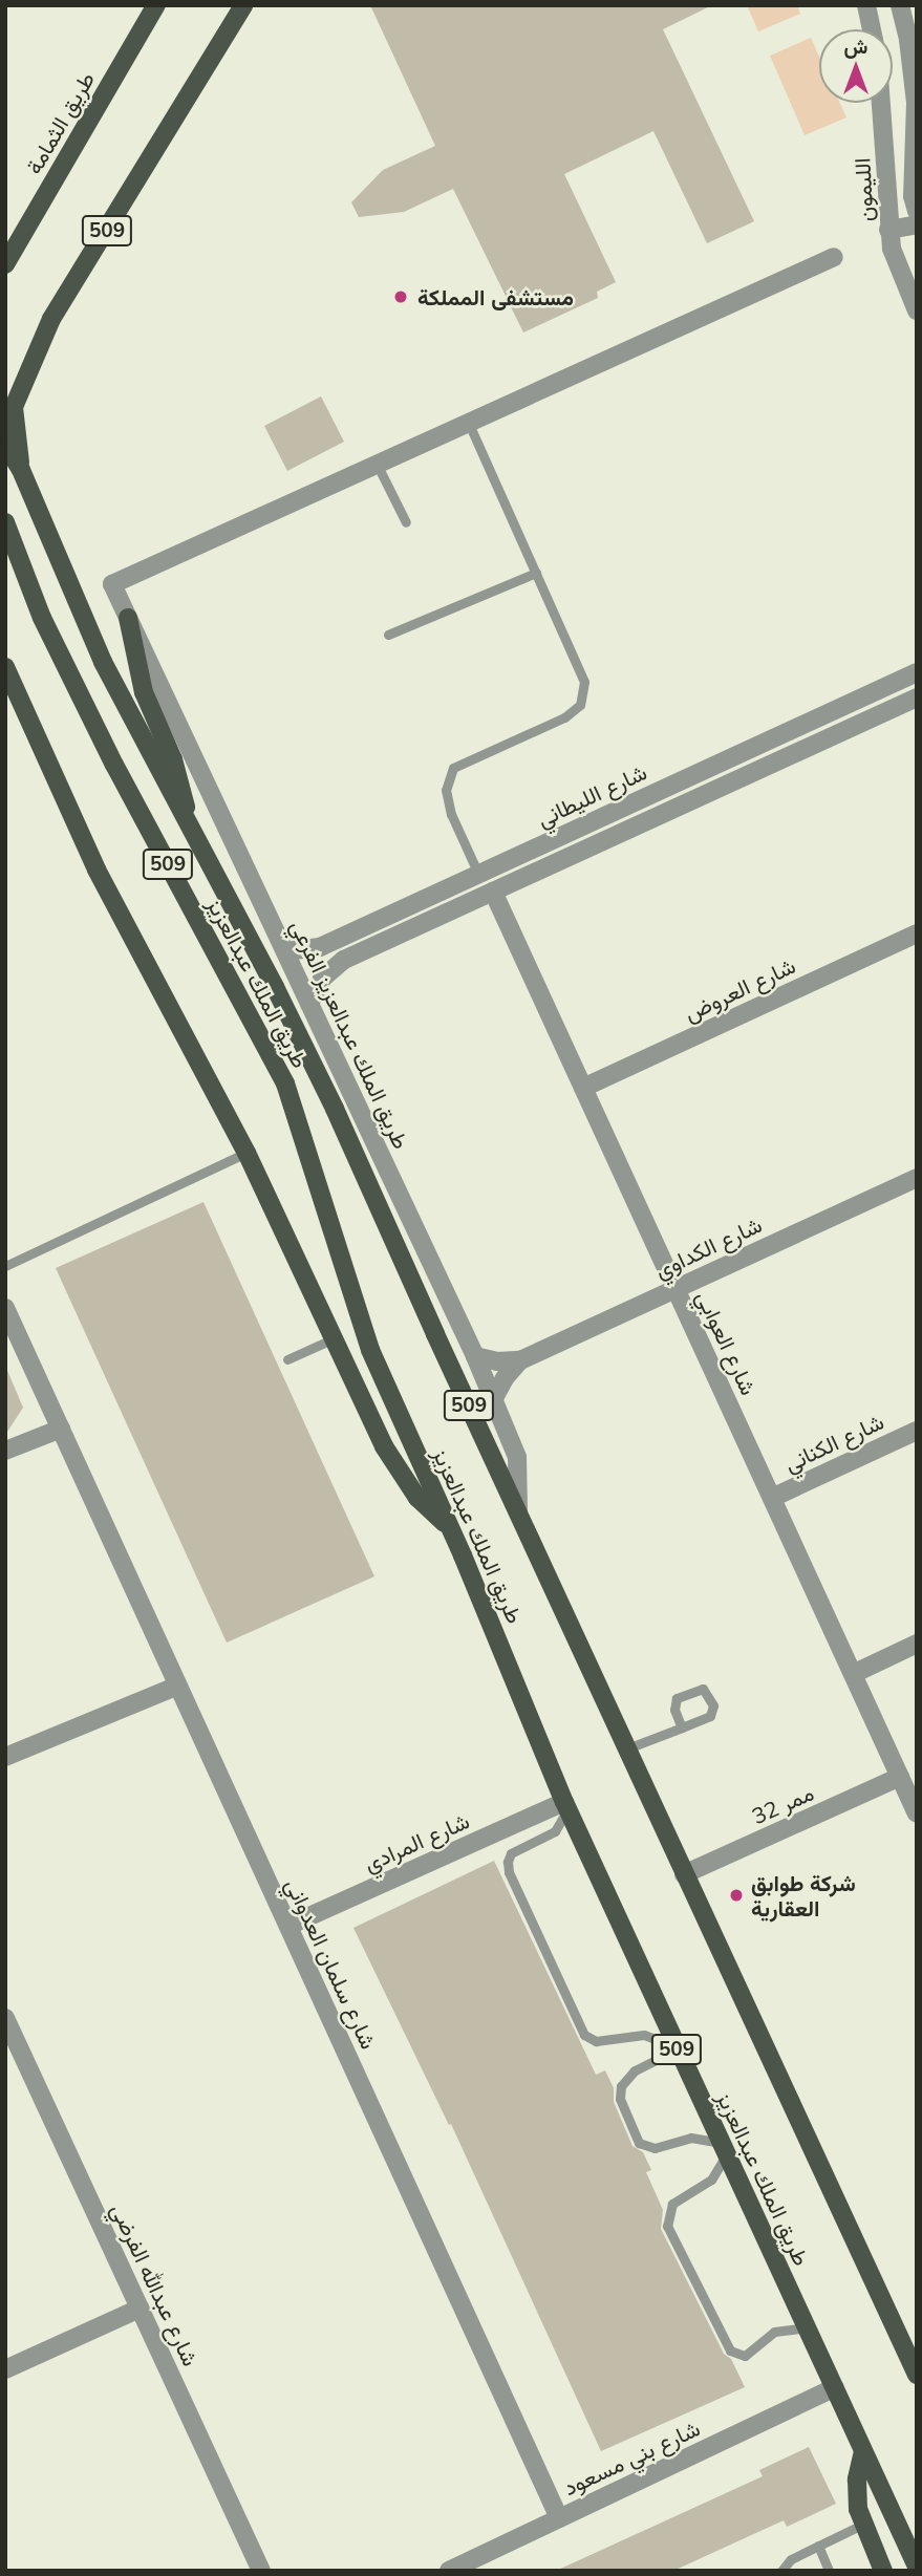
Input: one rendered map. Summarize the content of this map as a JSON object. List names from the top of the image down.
{
  "streets": {
    "main road": ["طريق الثمامة", "509", "طريق الملك عبدالعزيز"],
    "street": [
      "الليمون",
      "شارع الليطاني",
      "شارع العروض",
      "طريق الملك عبدالعزيز الفرعي",
      "شارع الكداوي",
      "شارع العوابي",
      "شارع الكناني",
      "ممر 32",
      "شارع المرادي",
      "شارع سلمان العدواني",
      "شارع عبدالله الفرضي",
      "شارع بني مسعود"
    ]
  },
  "crossings": [
    ["شارع الليطاني", "طريق الملك عبدالعزيز الفرعي"],
    ["شارع الليطاني", "شارع العوابي"],
    ["طريق الملك عبدالعزيز", "طريق الملك عبدالعزيز الفرعي"],
    ["طريق الملك عبدالعزيز", "ممر 32"],
    ["طريق الملك عبدالعزيز", "شارع المرادي"],
    ["طريق الملك عبدالعزيز", "شارع بني مسعود"],
    ["شارع العروض", "شارع العوابي"],
    ["طريق الملك عبدالعزيز الفرعي", "شارع الكداوي"],
    ["شارع الكداوي", "شارع العوابي"],
    ["شارع العوابي", "شارع الكناني"],
    ["شارع العوابي", "ممر 32"],
    ["شارع المرادي", "شارع سلمان العدواني"],
    ["شارع سلمان العدواني", "شارع بني مسعود"]
  ],
  "places": ["مستشفى المملكة", "شركة طوابق العقارية"],
  "north": "top"
}
